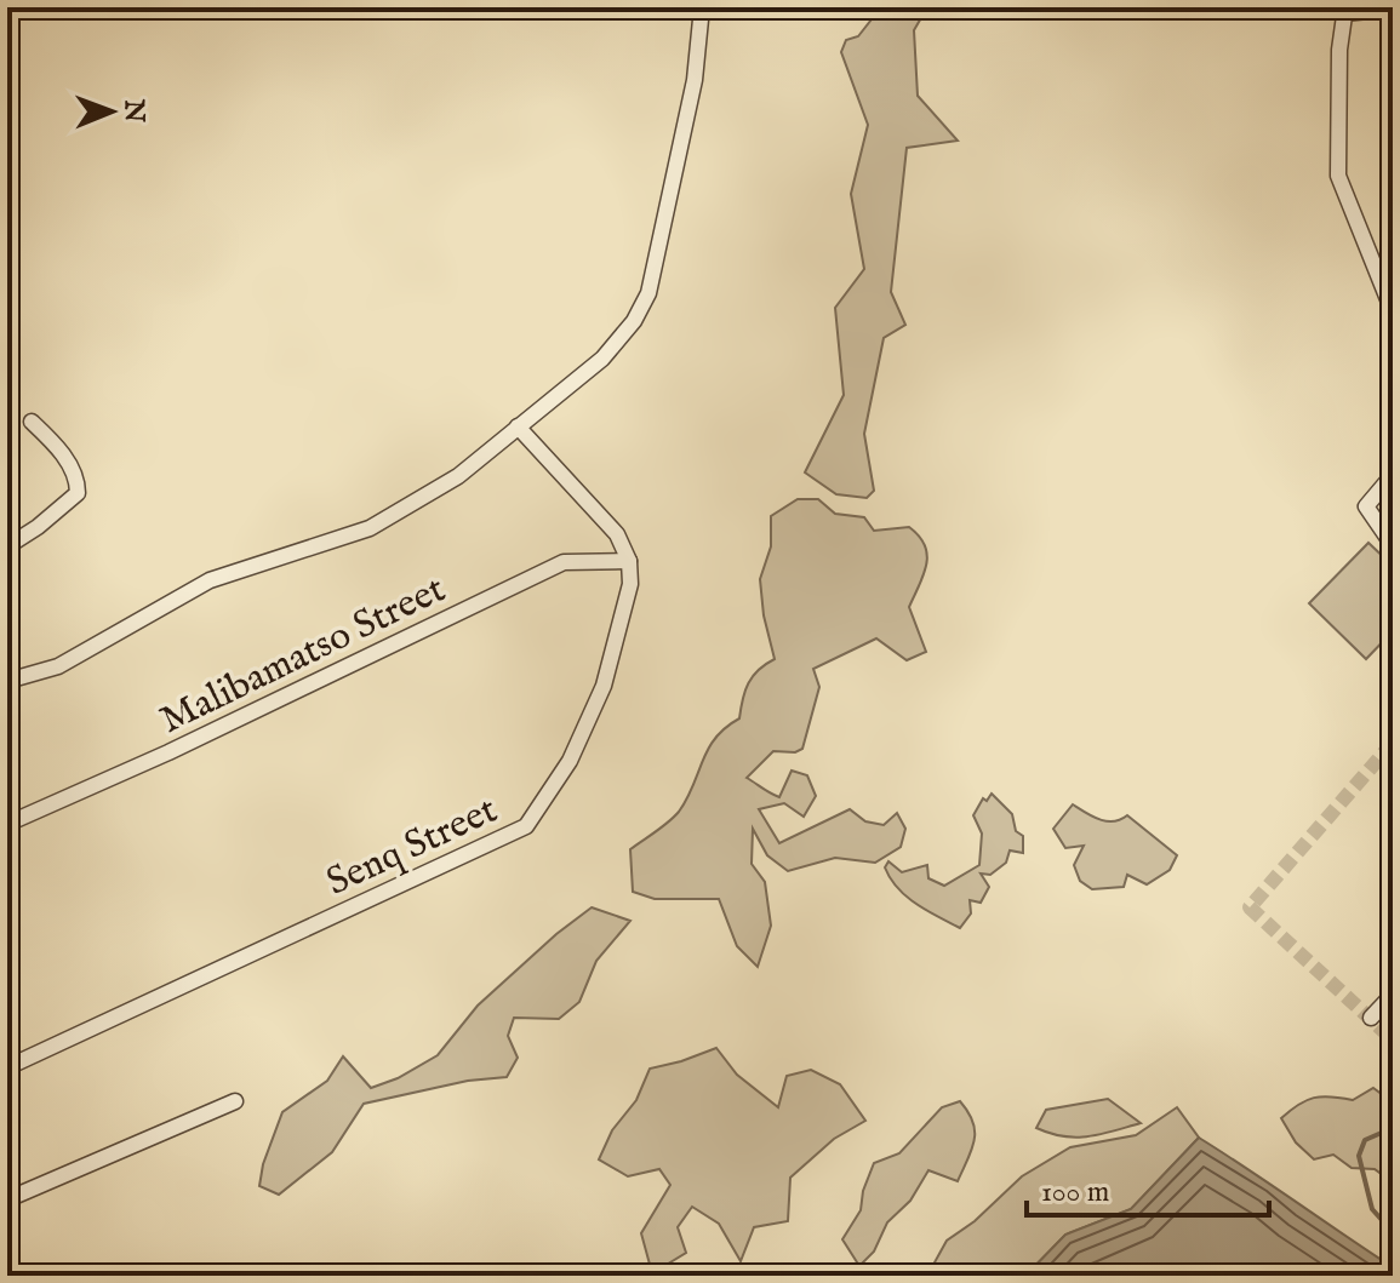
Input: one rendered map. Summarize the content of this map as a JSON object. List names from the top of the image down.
{
  "streets": {
    "street": ["Malibamatso Street", "Senq Street"]
  },
  "crossings": [
    ["Malibamatso Street", "Senq Street"]
  ],
  "scale_bar": "100 m",
  "north": "right"
}
